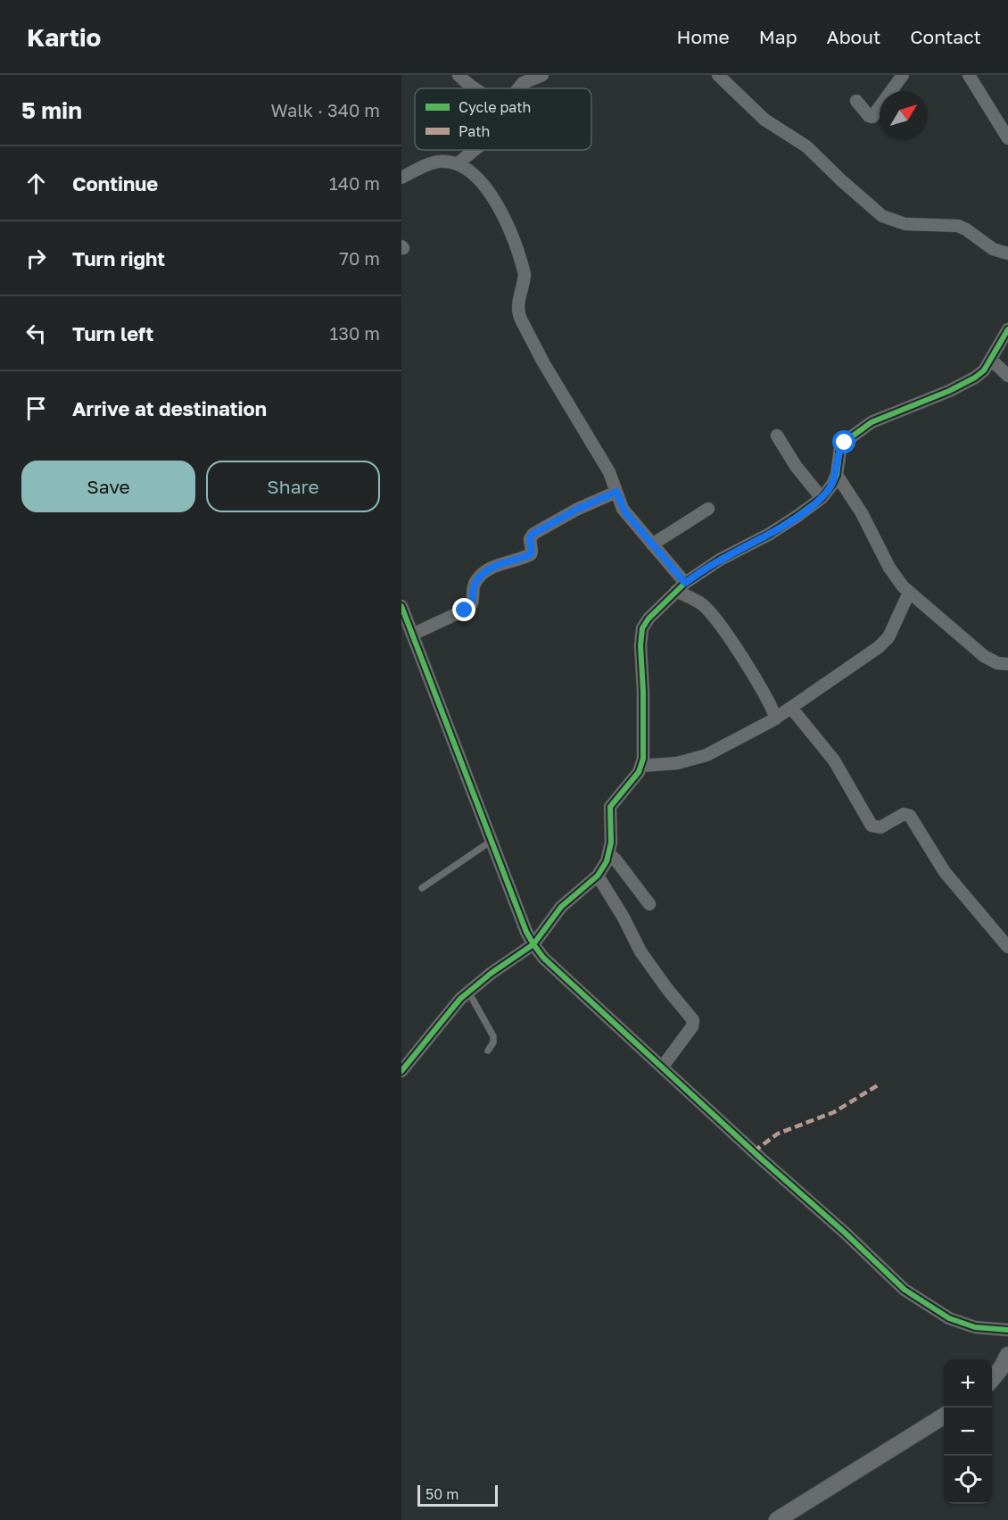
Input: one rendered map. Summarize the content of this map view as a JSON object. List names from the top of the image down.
{
  "legend": ["Cycle path", "Path"],
  "scale_bar": "50 m",
  "north": "top right",
  "page": {
    "header": "Kartio",
    "nav": [
      "Home",
      "Map",
      "About",
      "Contact"
    ],
    "heading": ["5 min", "Walk · 340 m"],
    "list": [
      ["Continue", "140 m"],
      ["Turn right", "70 m"],
      ["Turn left", "130 m"],
      "Arrive at destination"
    ],
    "buttons": ["Save", "Share"],
    "map_buttons": ["+", "−"],
    "scale": "50 m"
  }
}
